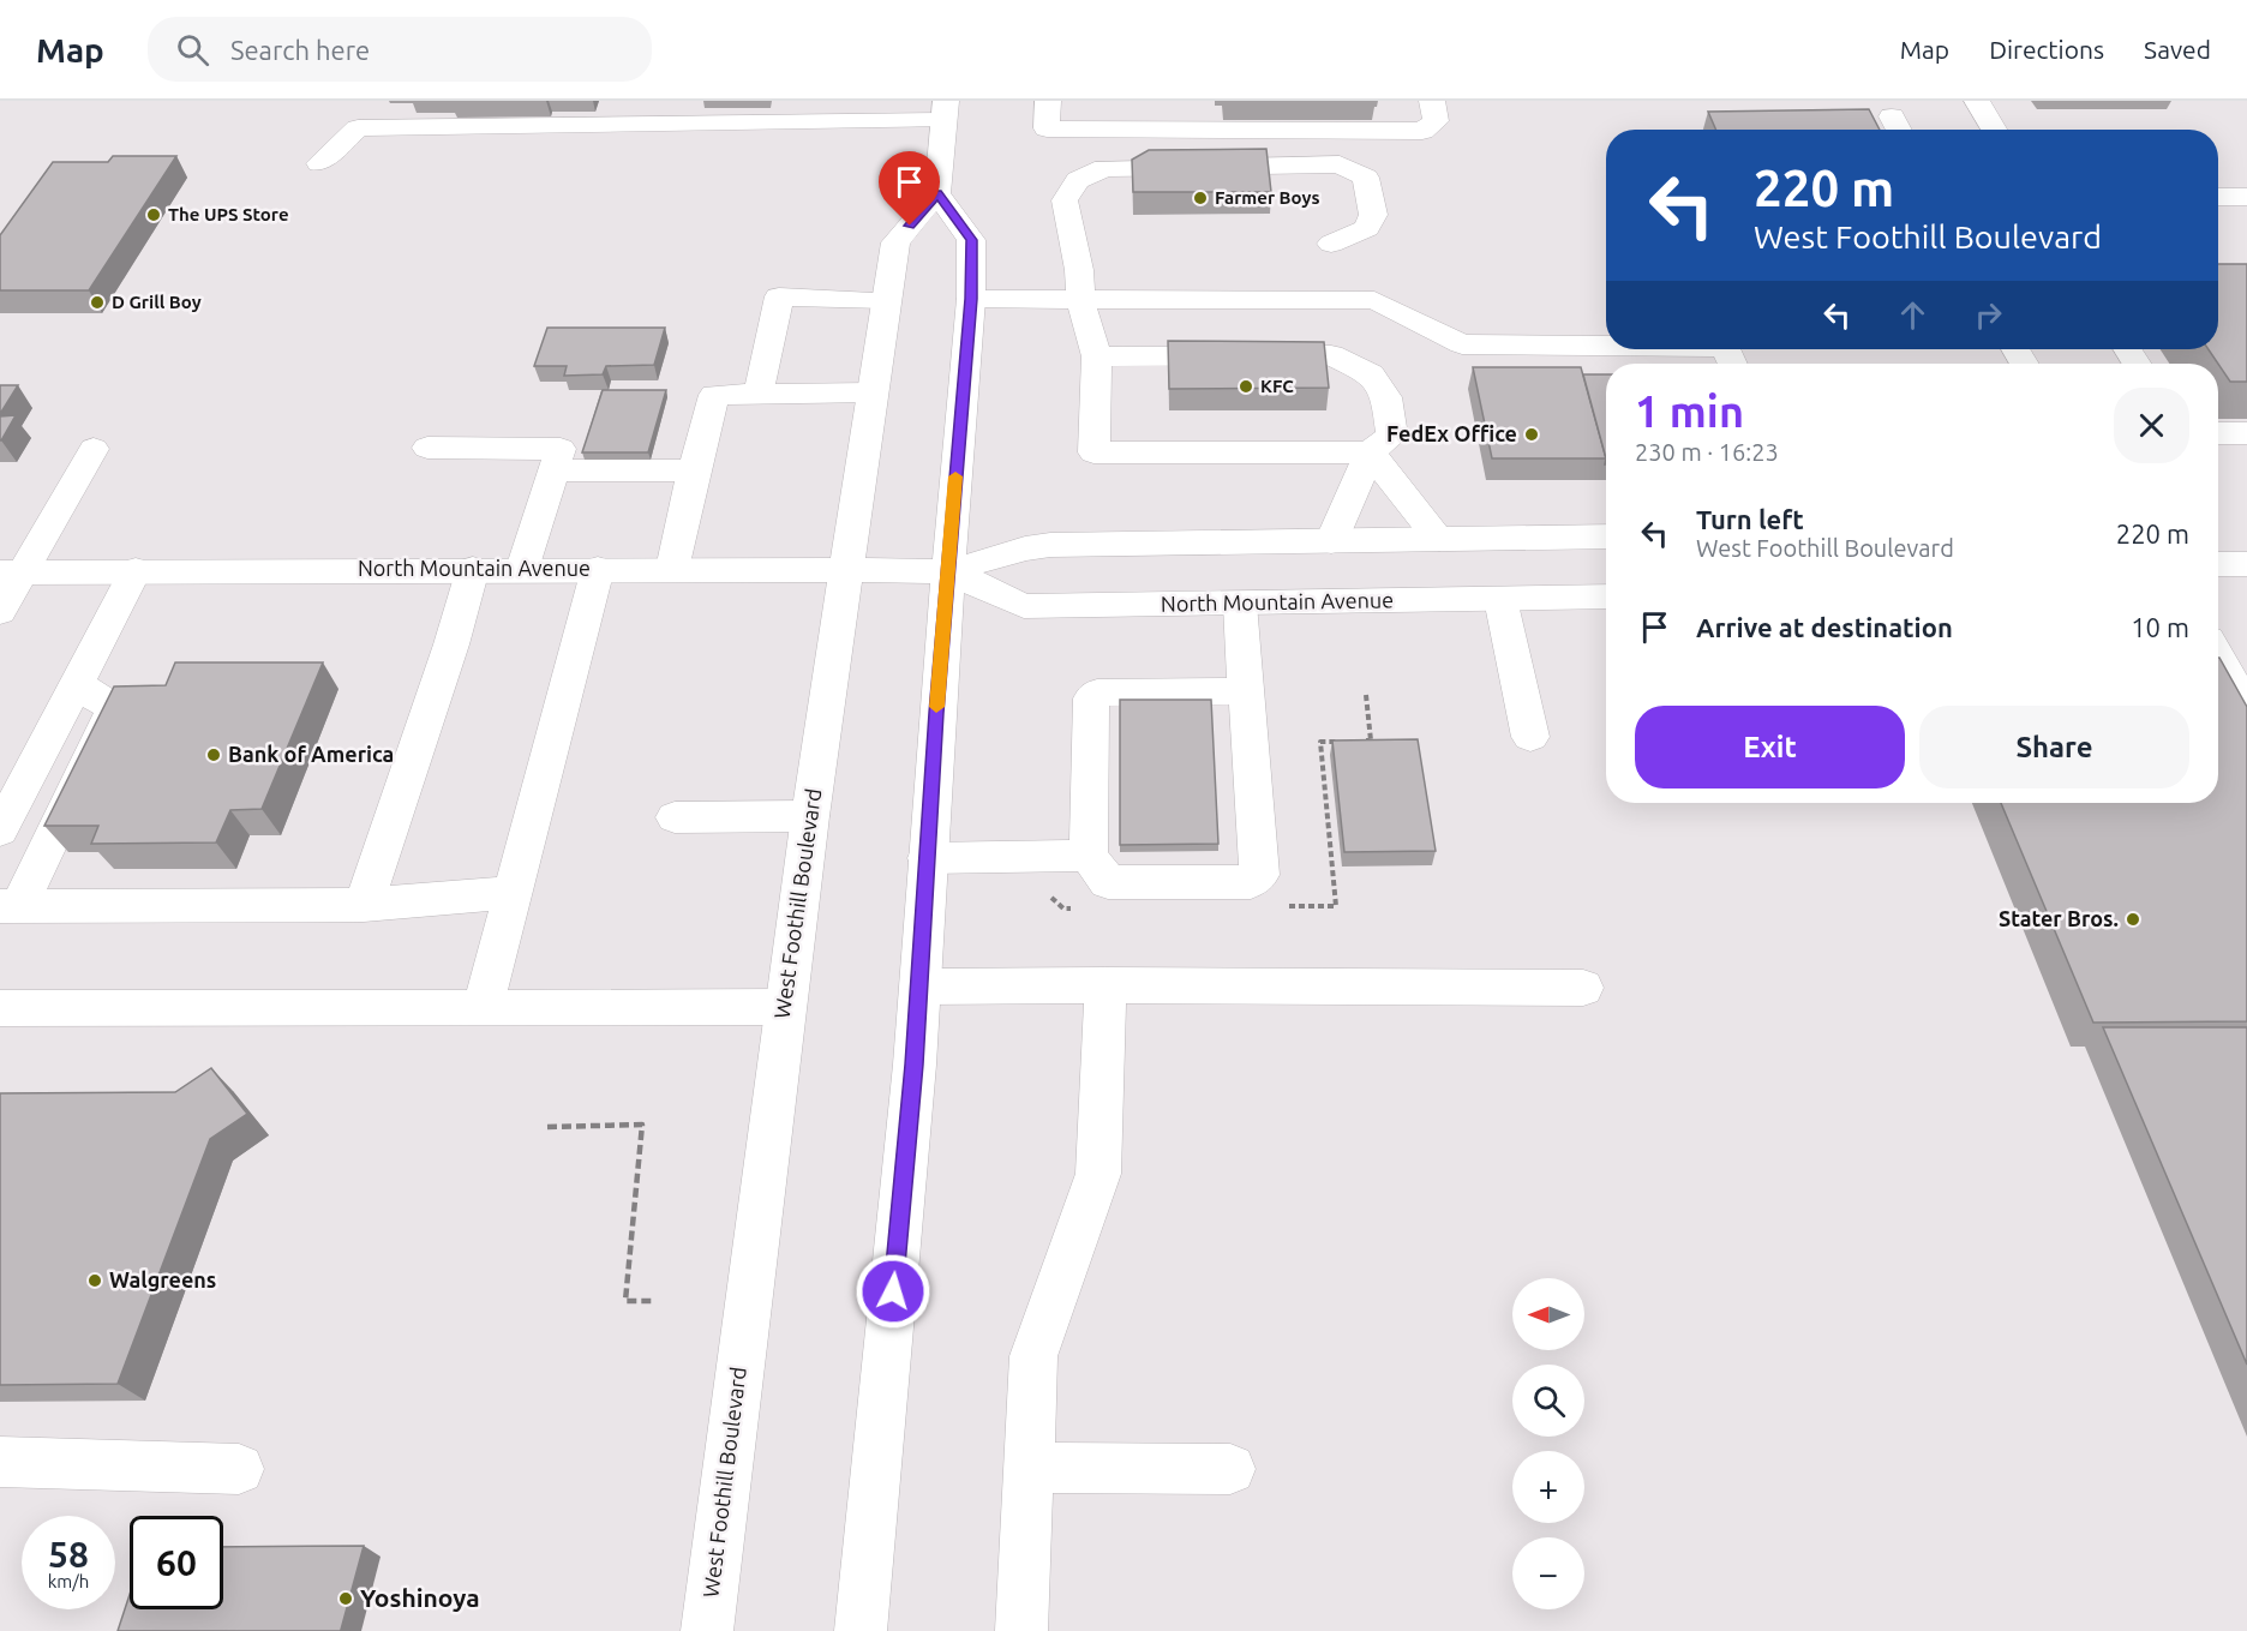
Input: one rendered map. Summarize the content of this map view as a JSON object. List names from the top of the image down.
{
  "streets": {
    "main road": ["North Mountain Avenue", "West Foothill Boulevard"]
  },
  "crossings": [
    ["North Mountain Avenue", "West Foothill Boulevard"]
  ],
  "places": [
    "Farmer Boys",
    "The UPS Store",
    "D Grill Boy",
    "KFC",
    "FedEx Office",
    "Bank of America",
    "Stater Bros.",
    "Walgreens",
    "Yoshinoya"
  ],
  "north": "left",
  "page": {
    "header": "Map",
    "search": "Search here",
    "nav": ["Map", "Directions", "Saved"],
    "turn": ["220 m", "West Foothill Boulevard"],
    "heading": ["1 min", "230 m · 16:23"],
    "list": [
      {
        "name": "Turn left",
        "note": "West Foothill Boulevard",
        "value": "220 m"
      },
      {
        "name": "Arrive at destination",
        "value": "10 m"
      }
    ],
    "buttons": ["Exit", "Share"],
    "map_buttons": ["+", "−"],
    "speed": "58 km/h",
    "limit": "60"
  }
}
